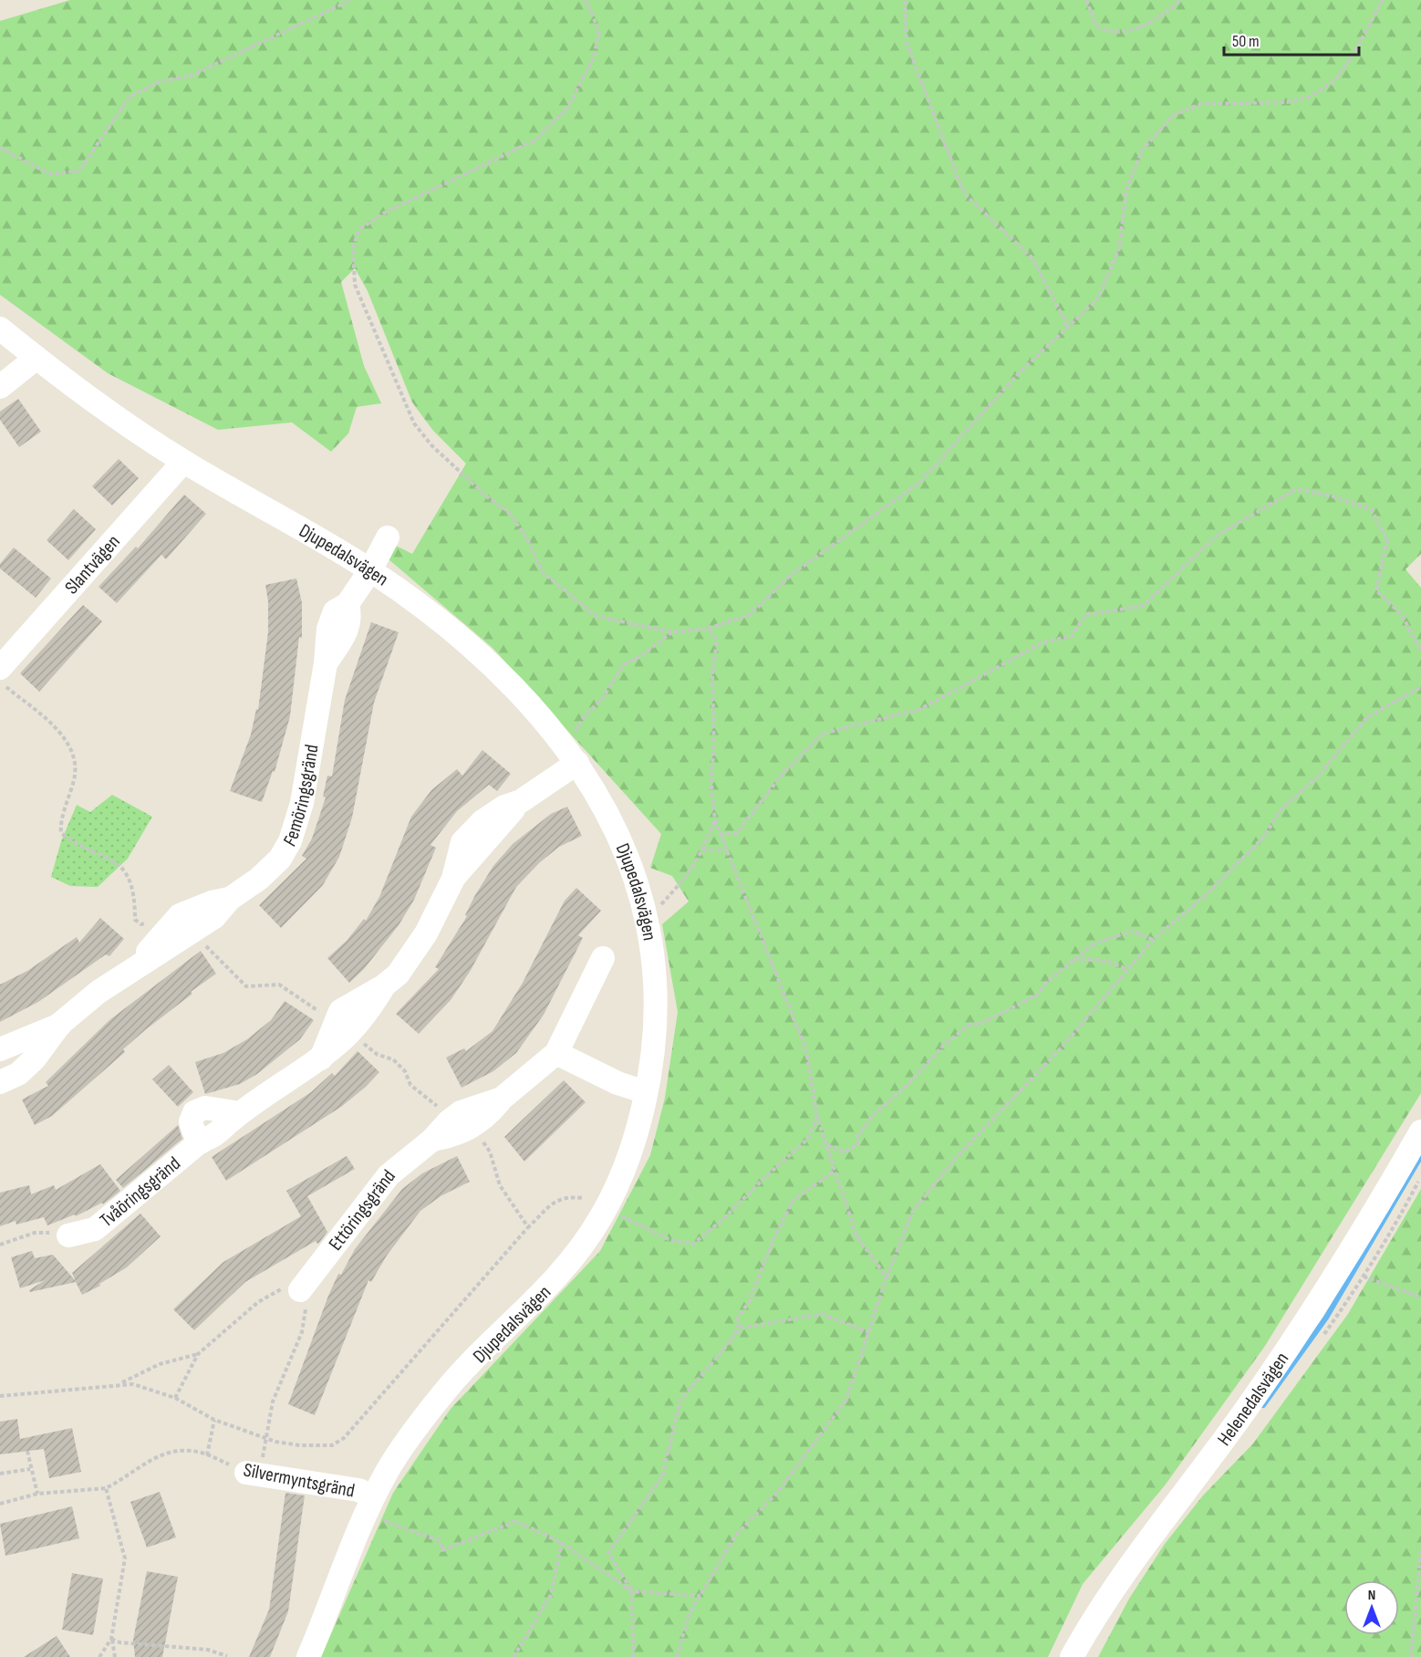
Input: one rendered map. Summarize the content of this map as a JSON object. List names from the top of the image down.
{
  "streets": {
    "street": [
      "Djupedalsvägen",
      "Slantvägen",
      "Femöringsgränd",
      "Tvåöringsgränd",
      "Ettöringsgränd",
      "Helenedalsvägen",
      "Silvermyntsgränd"
    ]
  },
  "crossings": [
    ["Djupedalsvägen", "Slantvägen"],
    ["Djupedalsvägen", "Femöringsgränd"],
    ["Djupedalsvägen", "Tvåöringsgränd"],
    ["Djupedalsvägen", "Silvermyntsgränd"]
  ],
  "scale_bar": "50 m",
  "north": "top"
}
